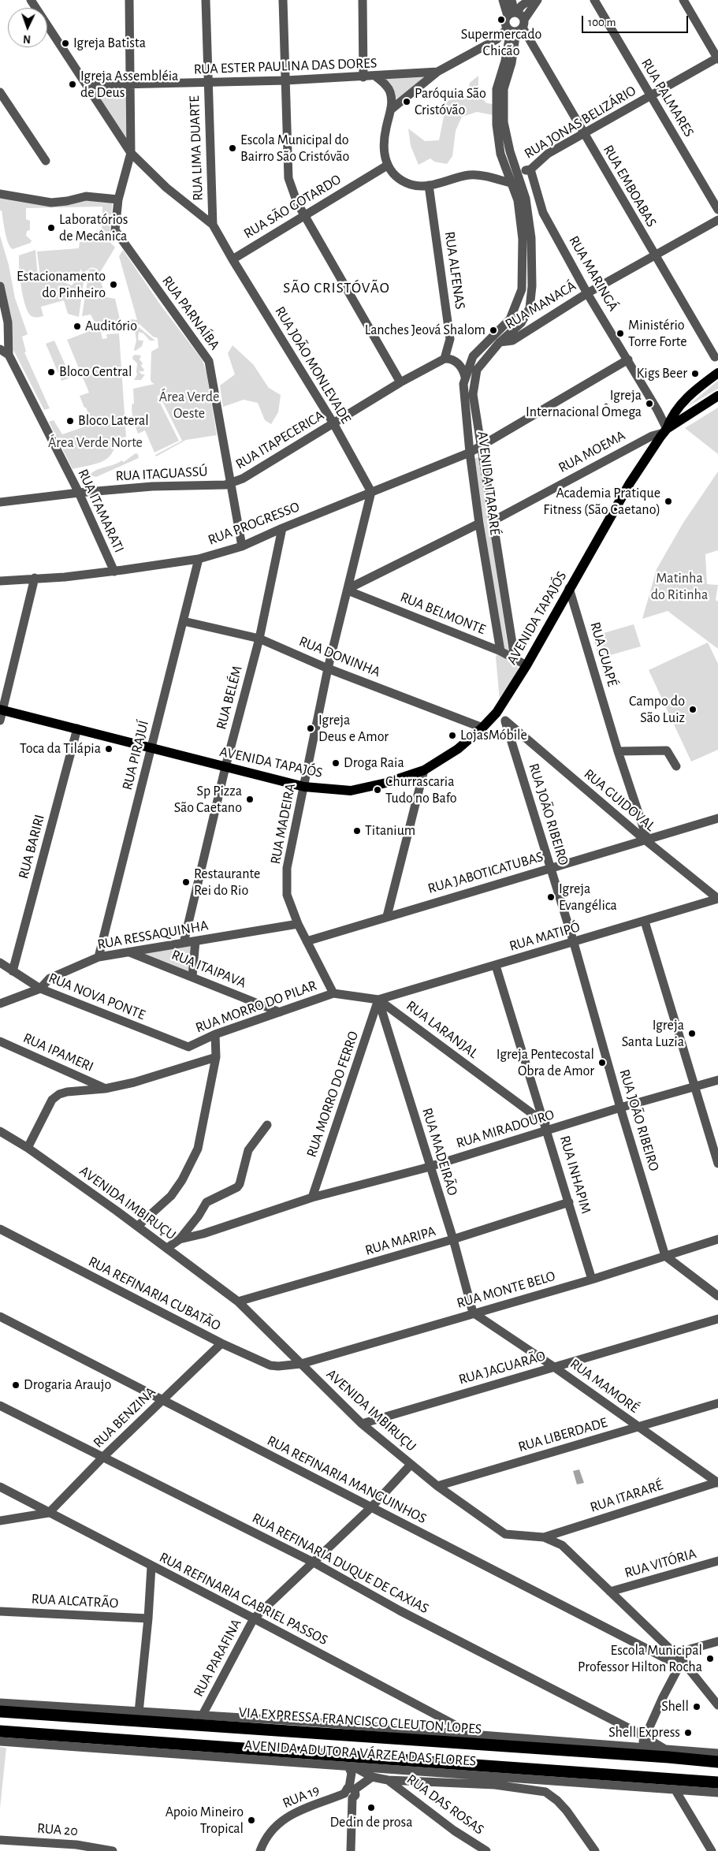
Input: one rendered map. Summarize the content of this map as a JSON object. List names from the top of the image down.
{
  "streets": {
    "highway": ["VIA EXPRESSA FRANCISCO CLEUTON LOPES"],
    "main road": ["AVENIDA TAPAJÓS"],
    "street": [
      "RUA ESTER PAULINA DAS DORES",
      "RUA PALMARES",
      "RUA JONAS BELIZÁRIO",
      "RUA LIMA DUARTE",
      "RUA EMBOABAS",
      "RUA SÃO GOTARDO",
      "RUA ALFENAS",
      "RUA MARINGÁ",
      "RUA MANACÁ",
      "RUA PARNAÍBA",
      "RUA JOÃO MONLEVADE",
      "RUA ITAPECERICA",
      "RUA MOEMA",
      "RUA ITAGUASSÚ",
      "AVENIDA ITARARÉ",
      "RUA ITAMARATI",
      "RUA PROGRESSO",
      "RUA BELMONTE",
      "RUA GUAPÉ",
      "RUA DONINHA",
      "RUA BELÉM",
      "RUA PIRAJUÍ",
      "RUA GUIDOVAL",
      "RUA JOÃO RIBEIRO",
      "RUA MADEIRA",
      "RUA BARIRI",
      "RUA JABOTICATUBAS",
      "RUA RESSAQUINHA",
      "RUA MATIPÓ",
      "RUA ITAIPAVA",
      "RUA NOVA PONTE",
      "RUA MORRO DO PILAR",
      "RUA LARANJAL",
      "RUA IPAMERI",
      "RUA MORRO DO FERRO",
      "RUA MIRADOURO",
      "RUA MADEIRÃO",
      "RUA INHAPIM",
      "AVENIDA IMBIRUÇU",
      "RUA MARIPA",
      "RUA MONTE BELO",
      "RUA REFINARIA CUBATÃO",
      "RUA JAGUARÃO",
      "RUA MAMORÉ",
      "RUA BENZINA",
      "RUA LIBERDADE",
      "RUA REFINARIA MANGUINHOS",
      "RUA ITARARÉ",
      "RUA REFINARIA DUQUE DE CAXIAS",
      "RUA VITÓRIA",
      "RUA REFINARIA GABRIEL PASSOS",
      "RUA ALCATRÃO",
      "RUA PARAFINA",
      "AVENIDA ADUTORA VÁRZEA DAS FLORES",
      "RUA 19",
      "RUA DAS ROSAS",
      "RUA 20"
    ]
  },
  "crossings": [
    ["RUA ESTER PAULINA DAS DORES", "RUA LIMA DUARTE"],
    ["RUA ESTER PAULINA DAS DORES", "RUA PARNAÍBA"],
    ["RUA ESTER PAULINA DAS DORES", "RUA JOÃO MONLEVADE"],
    ["RUA PALMARES", "RUA JONAS BELIZÁRIO"],
    ["RUA JONAS BELIZÁRIO", "RUA EMBOABAS"],
    ["RUA JONAS BELIZÁRIO", "RUA MARINGÁ"],
    ["RUA JONAS BELIZÁRIO", "AVENIDA ITARARÉ"],
    ["RUA LIMA DUARTE", "RUA JOÃO MONLEVADE"],
    ["RUA EMBOABAS", "RUA MANACÁ"],
    ["RUA EMBOABAS", "AVENIDA ITARARÉ"],
    ["RUA SÃO GOTARDO", "RUA JOÃO MONLEVADE"],
    ["RUA ALFENAS", "RUA ITAPECERICA"],
    ["RUA MARINGÁ", "RUA MANACÁ"],
    ["RUA MARINGÁ", "RUA MOEMA"],
    ["RUA MARINGÁ", "RUA PROGRESSO"],
    ["RUA MARINGÁ", "AVENIDA TAPAJÓS"],
    ["RUA MANACÁ", "AVENIDA ITARARÉ"],
    ["RUA PARNAÍBA", "RUA JOÃO MONLEVADE"],
    ["RUA PARNAÍBA", "RUA ITAPECERICA"],
    ["RUA PARNAÍBA", "RUA ITAGUASSÚ"],
    ["RUA PARNAÍBA", "RUA PROGRESSO"],
    ["RUA JOÃO MONLEVADE", "RUA ITAPECERICA"],
    ["RUA JOÃO MONLEVADE", "RUA PROGRESSO"],
    ["RUA JOÃO MONLEVADE", "RUA MADEIRA"],
    ["RUA ITAPECERICA", "RUA ITAGUASSÚ"],
    ["RUA MOEMA", "AVENIDA ITARARÉ"],
    ["RUA MOEMA", "AVENIDA TAPAJÓS"],
    ["RUA ITAGUASSÚ", "RUA ITAMARATI"],
    ["AVENIDA ITARARÉ", "RUA PROGRESSO"],
    ["AVENIDA ITARARÉ", "RUA BELMONTE"],
    ["RUA ITAMARATI", "RUA PROGRESSO"],
    ["RUA PROGRESSO", "RUA BELÉM"],
    ["RUA PROGRESSO", "RUA PIRAJUÍ"],
    ["RUA PROGRESSO", "RUA MADEIRA"],
    ["RUA BELMONTE", "AVENIDA TAPAJÓS"],
    ["RUA BELMONTE", "RUA MADEIRA"],
    ["AVENIDA TAPAJÓS", "RUA GUAPÉ"],
    ["AVENIDA TAPAJÓS", "RUA DONINHA"],
    ["AVENIDA TAPAJÓS", "RUA BELÉM"],
    ["AVENIDA TAPAJÓS", "RUA PIRAJUÍ"],
    ["AVENIDA TAPAJÓS", "RUA GUIDOVAL"],
    ["AVENIDA TAPAJÓS", "RUA MADEIRA"],
    ["AVENIDA TAPAJÓS", "RUA BARIRI"],
    ["RUA GUAPÉ", "RUA GUIDOVAL"],
    ["RUA GUAPÉ", "RUA JABOTICATUBAS"],
    ["RUA DONINHA", "RUA BELÉM"],
    ["RUA DONINHA", "RUA PIRAJUÍ"],
    ["RUA DONINHA", "RUA MADEIRA"],
    ["RUA BELÉM", "RUA RESSAQUINHA"],
    ["RUA PIRAJUÍ", "RUA RESSAQUINHA"],
    ["RUA GUIDOVAL", "RUA JOÃO RIBEIRO"],
    ["RUA GUIDOVAL", "RUA JABOTICATUBAS"],
    ["RUA GUIDOVAL", "RUA MATIPÓ"],
    ["RUA JOÃO RIBEIRO", "RUA JABOTICATUBAS"],
    ["RUA JOÃO RIBEIRO", "RUA MATIPÓ"],
    ["RUA JOÃO RIBEIRO", "RUA MIRADOURO"],
    ["RUA JOÃO RIBEIRO", "RUA MONTE BELO"],
    ["RUA MADEIRA", "RUA JABOTICATUBAS"],
    ["RUA MADEIRA", "RUA RESSAQUINHA"],
    ["RUA MADEIRA", "RUA MORRO DO PILAR"],
    ["RUA BARIRI", "RUA NOVA PONTE"],
    ["RUA RESSAQUINHA", "RUA ITAIPAVA"],
    ["RUA RESSAQUINHA", "RUA NOVA PONTE"],
    ["RUA MATIPÓ", "RUA LARANJAL"],
    ["RUA MATIPÓ", "RUA MORRO DO FERRO"],
    ["RUA MATIPÓ", "RUA MADEIRÃO"],
    ["RUA MATIPÓ", "RUA INHAPIM"],
    ["RUA ITAIPAVA", "RUA MORRO DO PILAR"],
    ["RUA NOVA PONTE", "RUA MORRO DO PILAR"],
    ["RUA LARANJAL", "RUA MORRO DO FERRO"],
    ["RUA LARANJAL", "RUA MIRADOURO"],
    ["RUA LARANJAL", "RUA MADEIRÃO"],
    ["RUA LARANJAL", "RUA INHAPIM"],
    ["RUA MORRO DO FERRO", "RUA MIRADOURO"],
    ["RUA MORRO DO FERRO", "RUA MADEIRÃO"],
    ["RUA MIRADOURO", "RUA MADEIRÃO"],
    ["RUA MIRADOURO", "RUA INHAPIM"],
    ["RUA MIRADOURO", "AVENIDA IMBIRUÇU"],
    ["RUA MADEIRÃO", "RUA MARIPA"],
    ["RUA MADEIRÃO", "RUA MONTE BELO"],
    ["RUA MADEIRÃO", "RUA MAMORÉ"],
    ["RUA INHAPIM", "RUA MARIPA"],
    ["RUA INHAPIM", "RUA MONTE BELO"],
    ["AVENIDA IMBIRUÇU", "RUA MARIPA"],
    ["AVENIDA IMBIRUÇU", "RUA MONTE BELO"],
    ["AVENIDA IMBIRUÇU", "RUA REFINARIA CUBATÃO"],
    ["AVENIDA IMBIRUÇU", "RUA JAGUARÃO"],
    ["AVENIDA IMBIRUÇU", "RUA LIBERDADE"],
    ["AVENIDA IMBIRUÇU", "RUA REFINARIA MANGUINHOS"],
    ["AVENIDA IMBIRUÇU", "RUA ITARARÉ"],
    ["AVENIDA IMBIRUÇU", "RUA VITÓRIA"],
    ["AVENIDA IMBIRUÇU", "RUA PARAFINA"],
    ["RUA MONTE BELO", "RUA REFINARIA CUBATÃO"],
    ["RUA MONTE BELO", "RUA MAMORÉ"],
    ["RUA REFINARIA CUBATÃO", "RUA BENZINA"],
    ["RUA JAGUARÃO", "RUA MAMORÉ"],
    ["RUA MAMORÉ", "RUA LIBERDADE"],
    ["RUA MAMORÉ", "RUA ITARARÉ"],
    ["RUA BENZINA", "RUA REFINARIA MANGUINHOS"],
    ["RUA BENZINA", "RUA REFINARIA DUQUE DE CAXIAS"],
    ["RUA BENZINA", "RUA REFINARIA GABRIEL PASSOS"],
    ["RUA REFINARIA MANGUINHOS", "RUA PARAFINA"],
    ["RUA REFINARIA DUQUE DE CAXIAS", "RUA PARAFINA"],
    ["RUA REFINARIA DUQUE DE CAXIAS", "AVENIDA ADUTORA VÁRZEA DAS FLORES"],
    ["RUA REFINARIA GABRIEL PASSOS", "RUA PARAFINA"],
    ["RUA REFINARIA GABRIEL PASSOS", "AVENIDA ADUTORA VÁRZEA DAS FLORES"],
    ["RUA PARAFINA", "AVENIDA ADUTORA VÁRZEA DAS FLORES"]
  ],
  "districts": ["SÃO CRISTÓVÃO"],
  "parks": ["Área Verde Oeste", "Área Verde Norte", "Matinha do Ritinha"],
  "places": [
    "Supermercado Chicão",
    "Igreja Batista",
    "Igreja Assembléia de Deus",
    "Paróquia São Cristóvão",
    "Escola Municipal do Bairro São Cristóvão",
    "Laboratórios de Mecânica",
    "Estacionamento do Pinheiro",
    "Auditório",
    "Lanches Jeová Shalom",
    "Ministério Torre Forte",
    "Bloco Central",
    "Kigs Beer",
    "Igreja Internacional Ômega",
    "Bloco Lateral",
    "Academia Pratique Fitness (São Caetano)",
    "Campo do São Luiz",
    "Igreja Deus e Amor",
    "LojasMóbile",
    "Toca da Tilápia",
    "Droga Raia",
    "Churrascaria Tudo no Bafo",
    "Sp Pizza São Caetano",
    "Titanium",
    "Restaurante Rei do Rio",
    "Igreja Evangélica",
    "Igreja Santa Luzia",
    "Igreja Pentecostal Obra de Amor",
    "Drogaria Araujo",
    "Escola Municipal Professor Hilton Rocha",
    "Shell",
    "Shell Express",
    "Dedin de prosa",
    "Apoio Mineiro Tropical"
  ],
  "scale_bar": "100 m",
  "north": "bottom"
}
